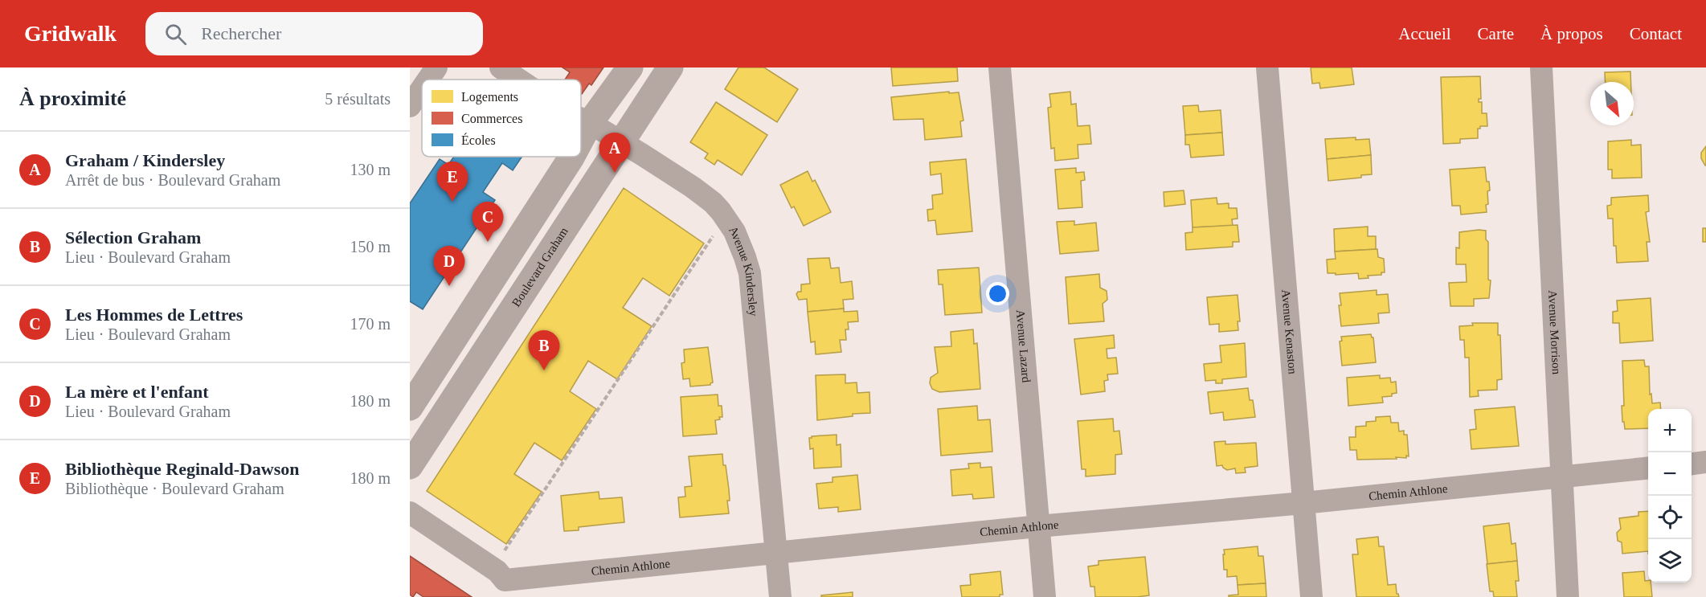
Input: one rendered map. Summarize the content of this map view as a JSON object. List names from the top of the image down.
{
  "streets": {
    "street": [
      "Boulevard Graham",
      "Avenue Kindersley",
      "Avenue Kenaston",
      "Avenue Morrison",
      "Avenue Lazard",
      "Chemin Athlone"
    ]
  },
  "crossings": [
    ["Boulevard Graham", "Avenue Kindersley"],
    ["Avenue Kindersley", "Chemin Athlone"],
    ["Avenue Kenaston", "Chemin Athlone"],
    ["Avenue Morrison", "Chemin Athlone"],
    ["Avenue Lazard", "Chemin Athlone"]
  ],
  "legend": ["Logements", "Commerces", "Écoles"],
  "north": "bottom right",
  "page": {
    "header": "Gridwalk",
    "search": "Rechercher",
    "nav": [
      "Accueil",
      "Carte",
      "À propos",
      "Contact"
    ],
    "heading": ["À proximité", "5 résultats"],
    "list": [
      {
        "mark": "A",
        "name": "Graham / Kindersley",
        "note": "Arrêt de bus · Boulevard Graham",
        "value": "130 m"
      },
      {
        "mark": "B",
        "name": "Sélection Graham",
        "note": "Lieu · Boulevard Graham",
        "value": "150 m"
      },
      {
        "mark": "C",
        "name": "Les Hommes de Lettres",
        "note": "Lieu · Boulevard Graham",
        "value": "170 m"
      },
      {
        "mark": "D",
        "name": "La mère et l'enfant",
        "note": "Lieu · Boulevard Graham",
        "value": "180 m"
      },
      {
        "mark": "E",
        "name": "Bibliothèque Reginald-Dawson",
        "note": "Bibliothèque · Boulevard Graham",
        "value": "180 m"
      }
    ],
    "pins": [
      "A",
      "E",
      "C",
      "D",
      "B"
    ],
    "map_buttons": ["+", "−"]
  }
}
